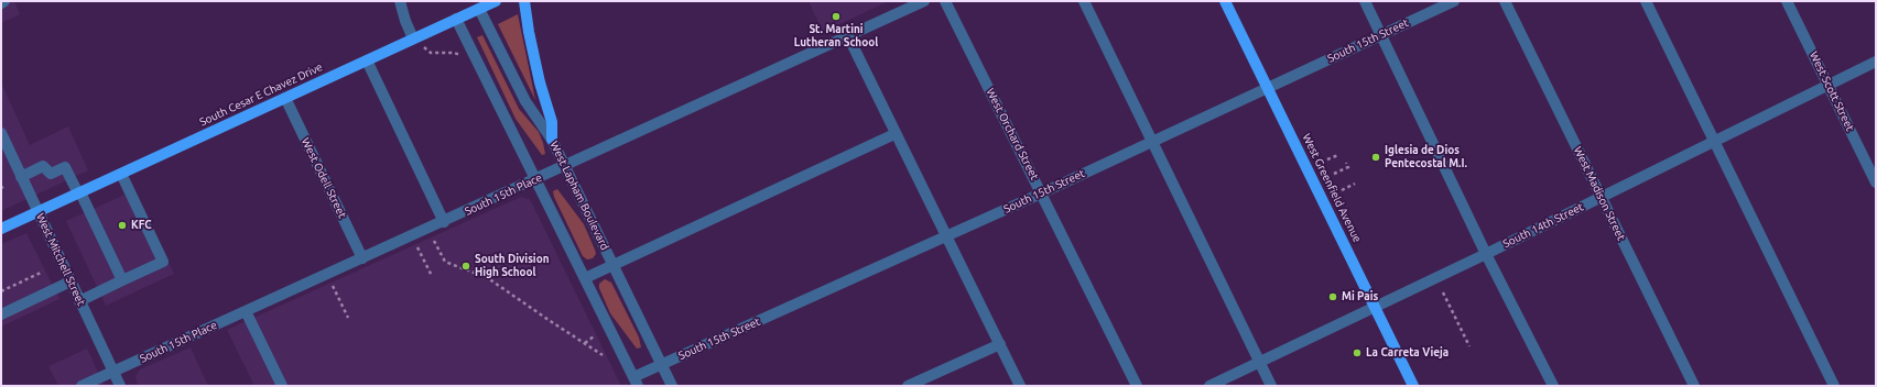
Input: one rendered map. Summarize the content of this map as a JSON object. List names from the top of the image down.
{
  "streets": {
    "main road": ["South Cesar E Chavez Drive", "West Greenfield Avenue"],
    "street": [
      "South 15th Street",
      "West Scott Street",
      "West Orchard Street",
      "West Odell Street",
      "West Madison Street",
      "South 15th Place",
      "West Lapham Boulevard",
      "South 14th Street",
      "West Mitchell Street"
    ]
  },
  "crossings": [
    ["South 15th Street", "West Orchard Street"],
    ["South 15th Street", "West Greenfield Avenue"],
    ["South 15th Street", "West Lapham Boulevard"],
    ["West Scott Street", "South 14th Street"],
    ["South Cesar E Chavez Drive", "West Odell Street"],
    ["South Cesar E Chavez Drive", "West Lapham Boulevard"],
    ["South Cesar E Chavez Drive", "West Mitchell Street"],
    ["West Odell Street", "South 15th Place"],
    ["West Greenfield Avenue", "South 14th Street"],
    ["West Madison Street", "South 14th Street"],
    ["South 15th Place", "West Lapham Boulevard"],
    ["South 15th Place", "West Mitchell Street"]
  ],
  "places": [
    "St. Martini Lutheran School",
    "Iglesia de Dios Pentecostal M.I.",
    "KFC",
    "South Division High School",
    "Mi Pais",
    "La Carreta Vieja"
  ]
}
